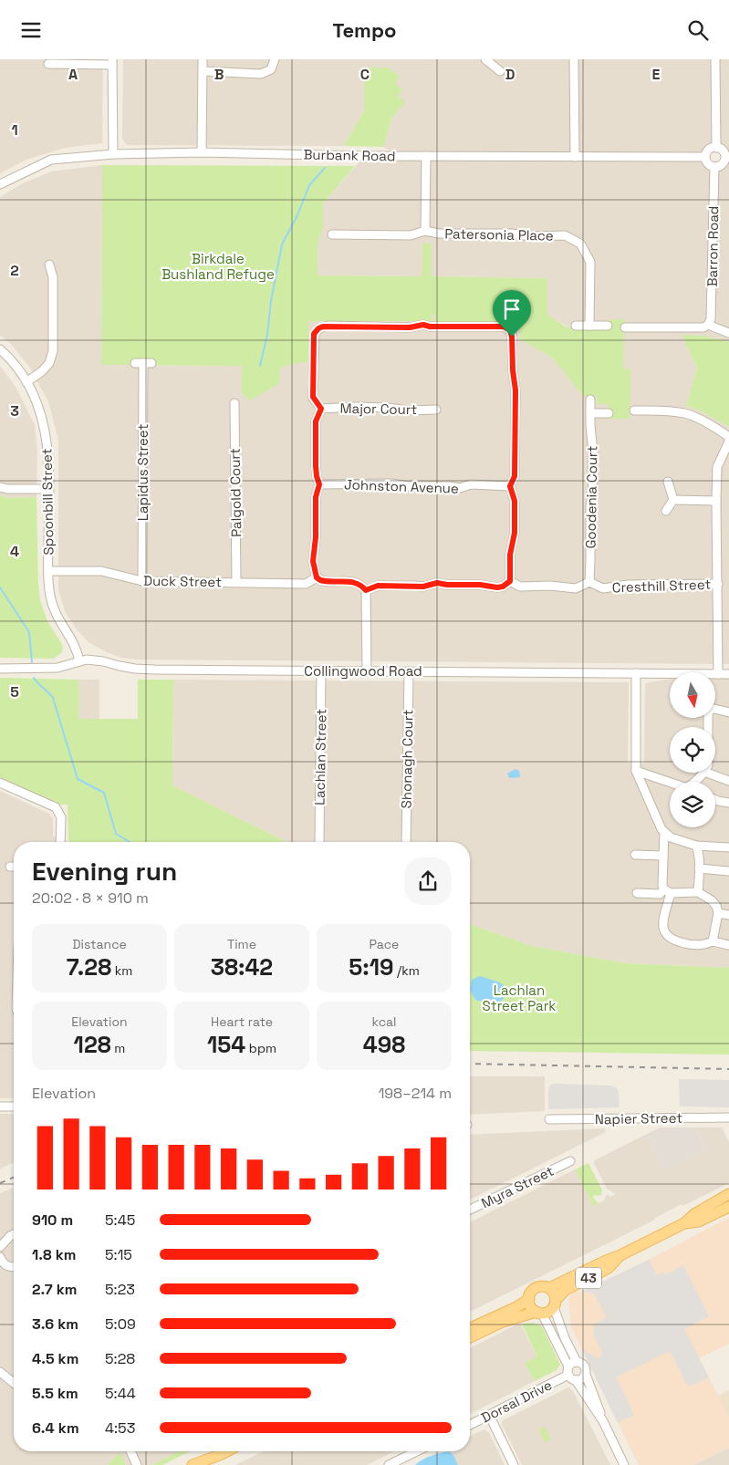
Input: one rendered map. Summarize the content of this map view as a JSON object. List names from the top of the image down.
{
  "streets": {
    "main road": ["43"],
    "street": [
      "Burbank Road",
      "Patersonia Place",
      "Barron Road",
      "Major Court",
      "Lapidus Street",
      "Johnston Avenue",
      "Palgold Court",
      "Goodenia Court",
      "Spoonbill Street",
      "Duck Street",
      "Cresthill Street",
      "Collingwood Road",
      "Lachlan Street",
      "Shonagh Court",
      "Napier Street",
      "Myra Street",
      "Dorsal Drive"
    ]
  },
  "crossings": [
    ["Burbank Road", "Barron Road"],
    ["Lapidus Street", "Duck Street"],
    ["Palgold Court", "Duck Street"],
    ["Goodenia Court", "Cresthill Street"],
    ["Spoonbill Street", "Duck Street"],
    ["Spoonbill Street", "Collingwood Road"],
    ["Collingwood Road", "Lachlan Street"],
    ["Collingwood Road", "Shonagh Court"]
  ],
  "parks": ["Birkdale Bushland Refuge", "Lachlan Street Park"],
  "north": "bottom",
  "page": {
    "header": "Tempo",
    "heading": ["Evening run", "20:02 · 8 × 910 m"],
    "stats": [
      ["Distance", "7.28 km"],
      ["Time", "38:42"],
      ["Pace", "5:19 /km"],
      ["Elevation", "128 m"],
      ["Heart rate", "154 bpm"],
      ["kcal", "498"]
    ],
    "chart": ["Elevation", "198–214 m"],
    "list": [
      {
        "name": "910 m",
        "note": "5:45"
      },
      {
        "name": "1.8 km",
        "note": "5:15"
      },
      {
        "name": "2.7 km",
        "note": "5:23"
      },
      {
        "name": "3.6 km",
        "note": "5:09"
      },
      {
        "name": "4.5 km",
        "note": "5:28"
      },
      {
        "name": "5.5 km",
        "note": "5:44"
      },
      {
        "name": "6.4 km",
        "note": "4:53"
      }
    ]
  },
  "grid": {
    "columns": [
      "A",
      "B",
      "C",
      "D",
      "E"
    ],
    "rows": [
      "1",
      "2",
      "3",
      "4",
      "5"
    ]
  }
}
